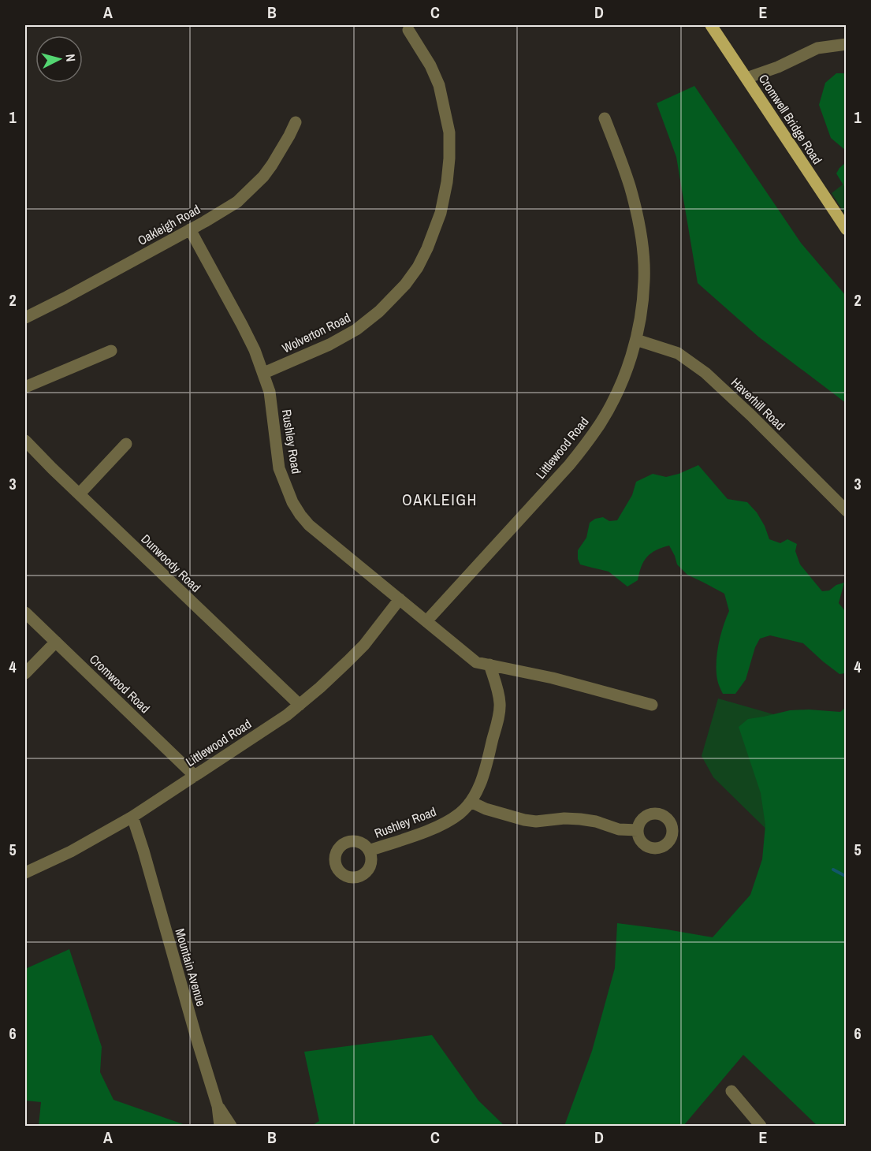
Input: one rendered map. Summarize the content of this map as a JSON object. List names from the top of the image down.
{
  "streets": {
    "main road": ["Cromwell Bridge Road"],
    "street": [
      "Oakleigh Road",
      "Wolverton Road",
      "Haverhill Road",
      "Rushley Road",
      "Littlewood Road",
      "Dunwoody Road",
      "Cromwood Road",
      "Mountain Avenue"
    ]
  },
  "crossings": [
    ["Oakleigh Road", "Rushley Road"],
    ["Wolverton Road", "Rushley Road"],
    ["Haverhill Road", "Littlewood Road"],
    ["Rushley Road", "Littlewood Road"],
    ["Littlewood Road", "Dunwoody Road"],
    ["Littlewood Road", "Cromwood Road"],
    ["Littlewood Road", "Mountain Avenue"]
  ],
  "districts": ["OAKLEIGH"],
  "north": "right",
  "grid": {
    "columns": [
      "A",
      "B",
      "C",
      "D",
      "E"
    ],
    "rows": [
      "1",
      "2",
      "3",
      "4",
      "5",
      "6"
    ]
  }
}
